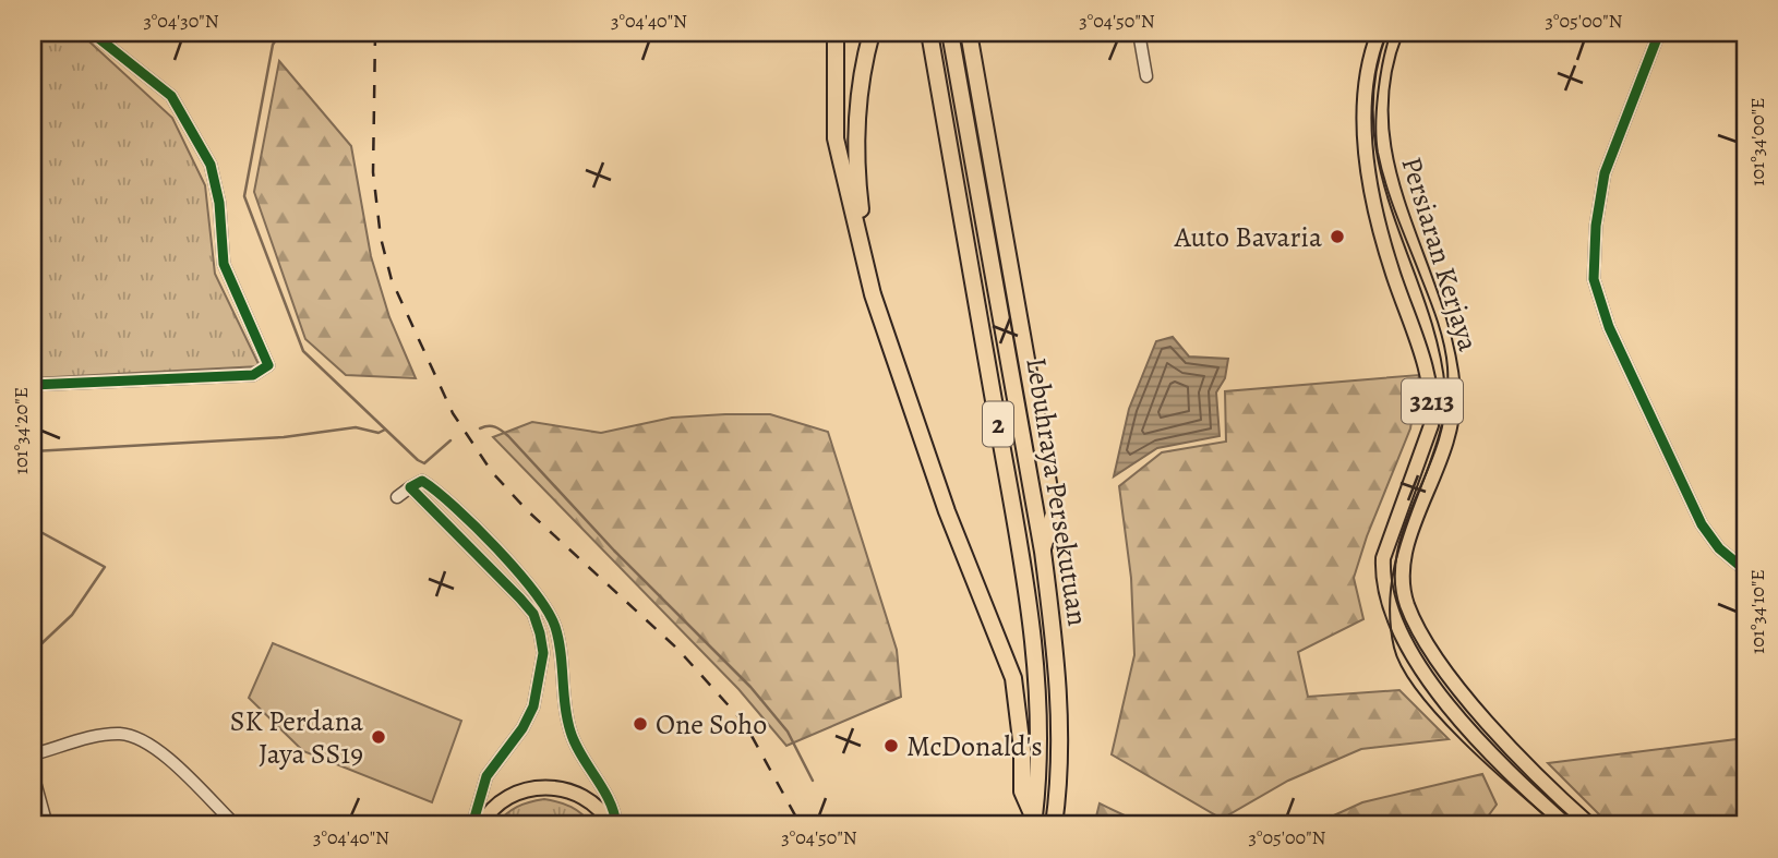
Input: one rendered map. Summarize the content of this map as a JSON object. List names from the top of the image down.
{
  "streets": {
    "highway": ["2", "Lebuhraya Persekutuan"],
    "main road": ["Persiaran Kerjaya", "3213"]
  },
  "places": [
    "Auto Bavaria",
    "One Soho",
    "SK Perdana Jaya SS19",
    "McDonald's"
  ],
  "coordinates": [
    "3°04'30\"N",
    "3°04'40\"N",
    "3°04'50\"N",
    "3°05'00\"N",
    "101°34'00\"E",
    "101°34'20\"E",
    "101°34'10\"E"
  ]
}
